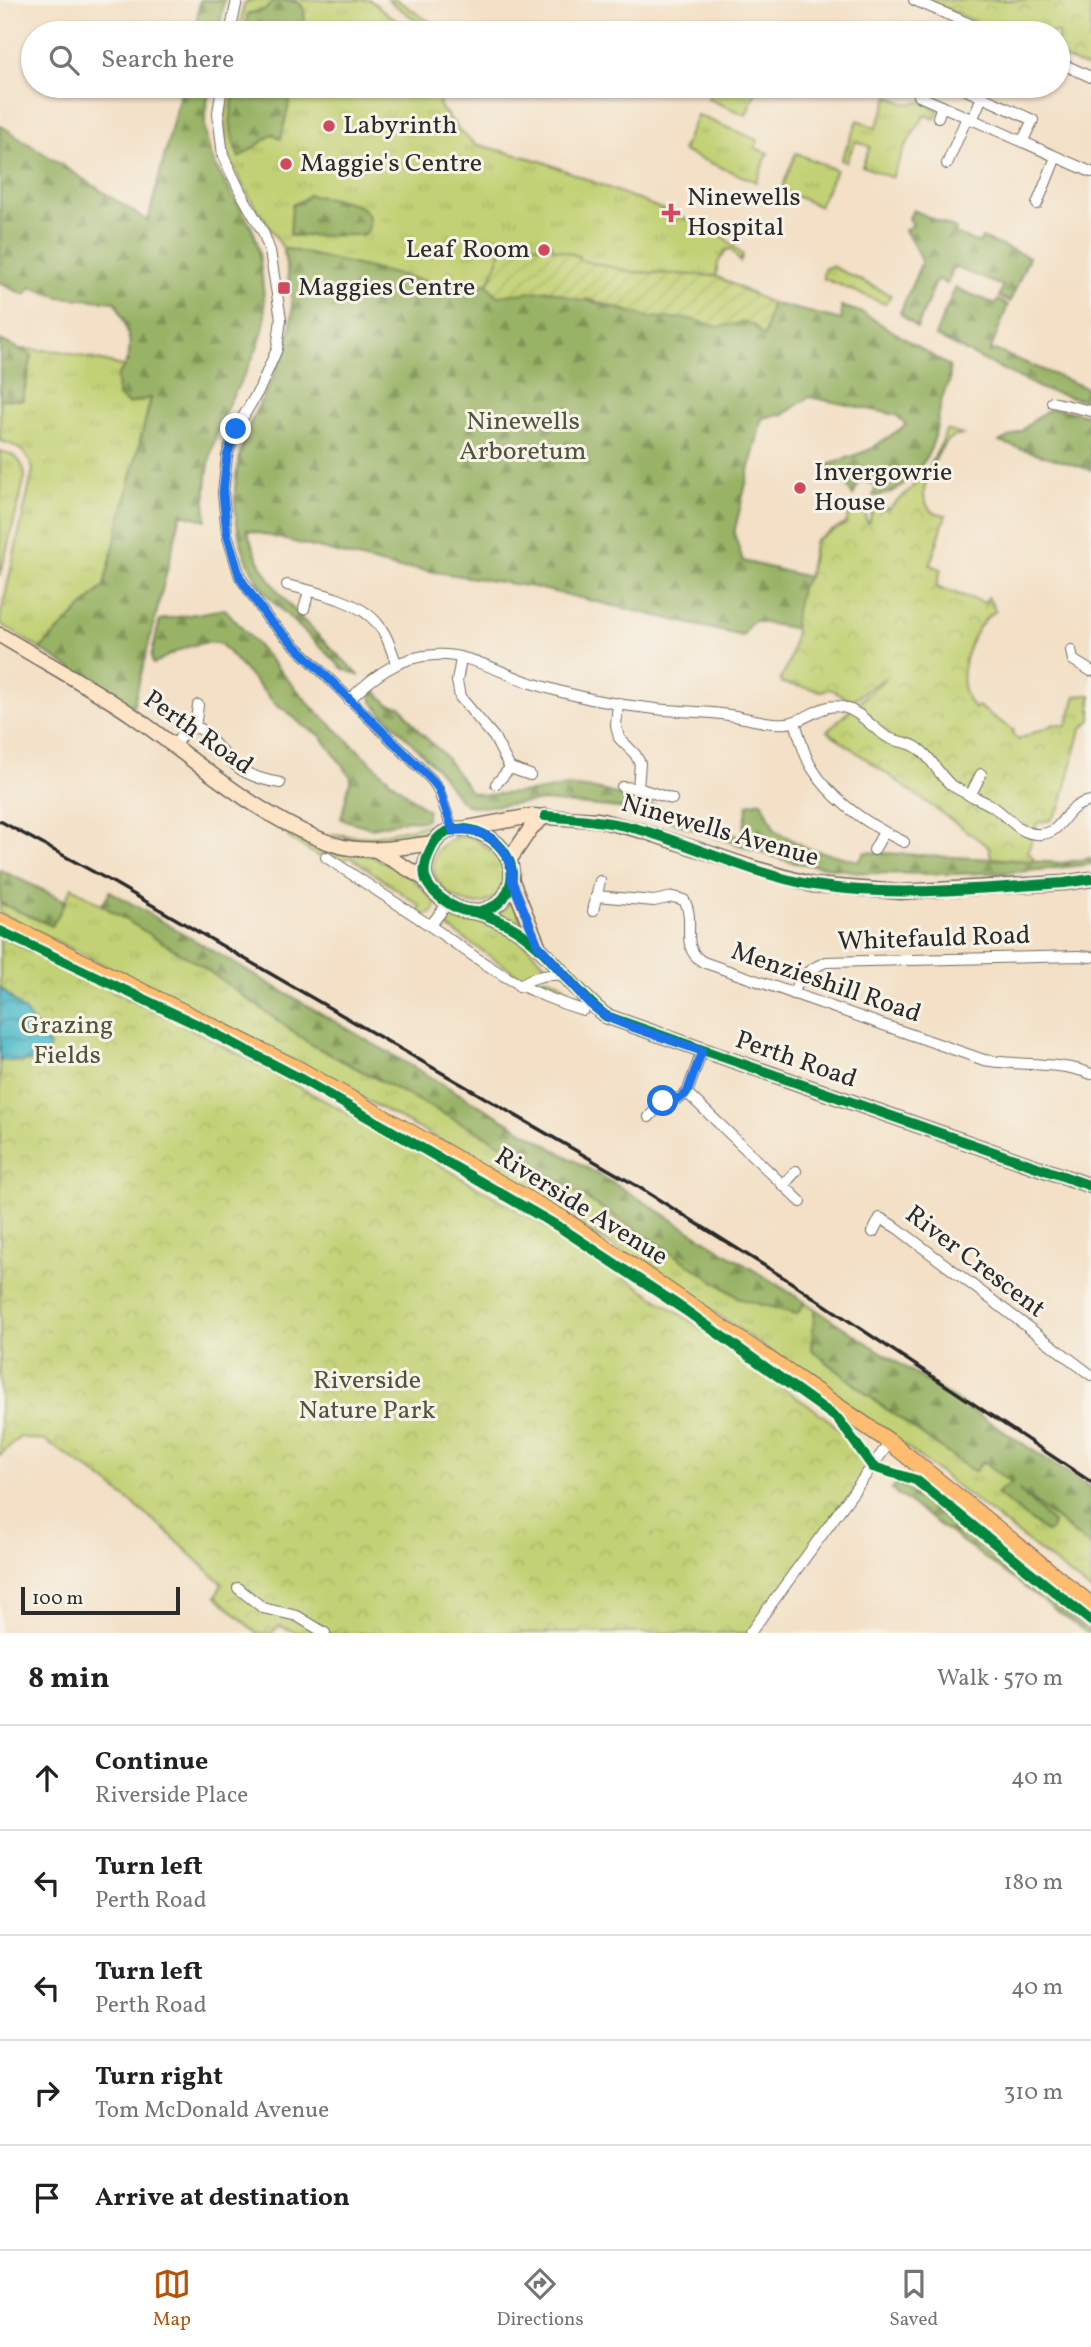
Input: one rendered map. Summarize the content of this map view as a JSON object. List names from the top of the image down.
{
  "streets": {
    "main road": ["Riverside Avenue"],
    "street": [
      "Perth Road",
      "Ninewells Avenue",
      "Whitefauld Road",
      "Menzieshill Road",
      "River Crescent"
    ]
  },
  "crossings": [
    ["Perth Road", "Ninewells Avenue"],
    ["Whitefauld Road", "Menzieshill Road"]
  ],
  "parks": ["Ninewells Arboretum", "Grazing Fields", "Riverside Nature Park"],
  "places": {
    "other": [
      "Labyrinth",
      "Maggie's Centre",
      "Leaf Room",
      "Invergowrie House"
    ],
    "health": ["Ninewells Hospital"],
    "transit": ["Maggies Centre"]
  },
  "scale_bar": "100 m",
  "page": {
    "search": "Search here",
    "scale": "100 m",
    "heading": ["8 min", "Walk · 570 m"],
    "list": [
      ["Continue", "Riverside Place", "40 m"],
      ["Turn left", "Perth Road", "180 m"],
      ["Turn left", "Perth Road", "40 m"],
      ["Turn right", "Tom McDonald Avenue", "310 m"],
      "Arrive at destination"
    ],
    "nav": ["Map", "Directions", "Saved"]
  }
}
